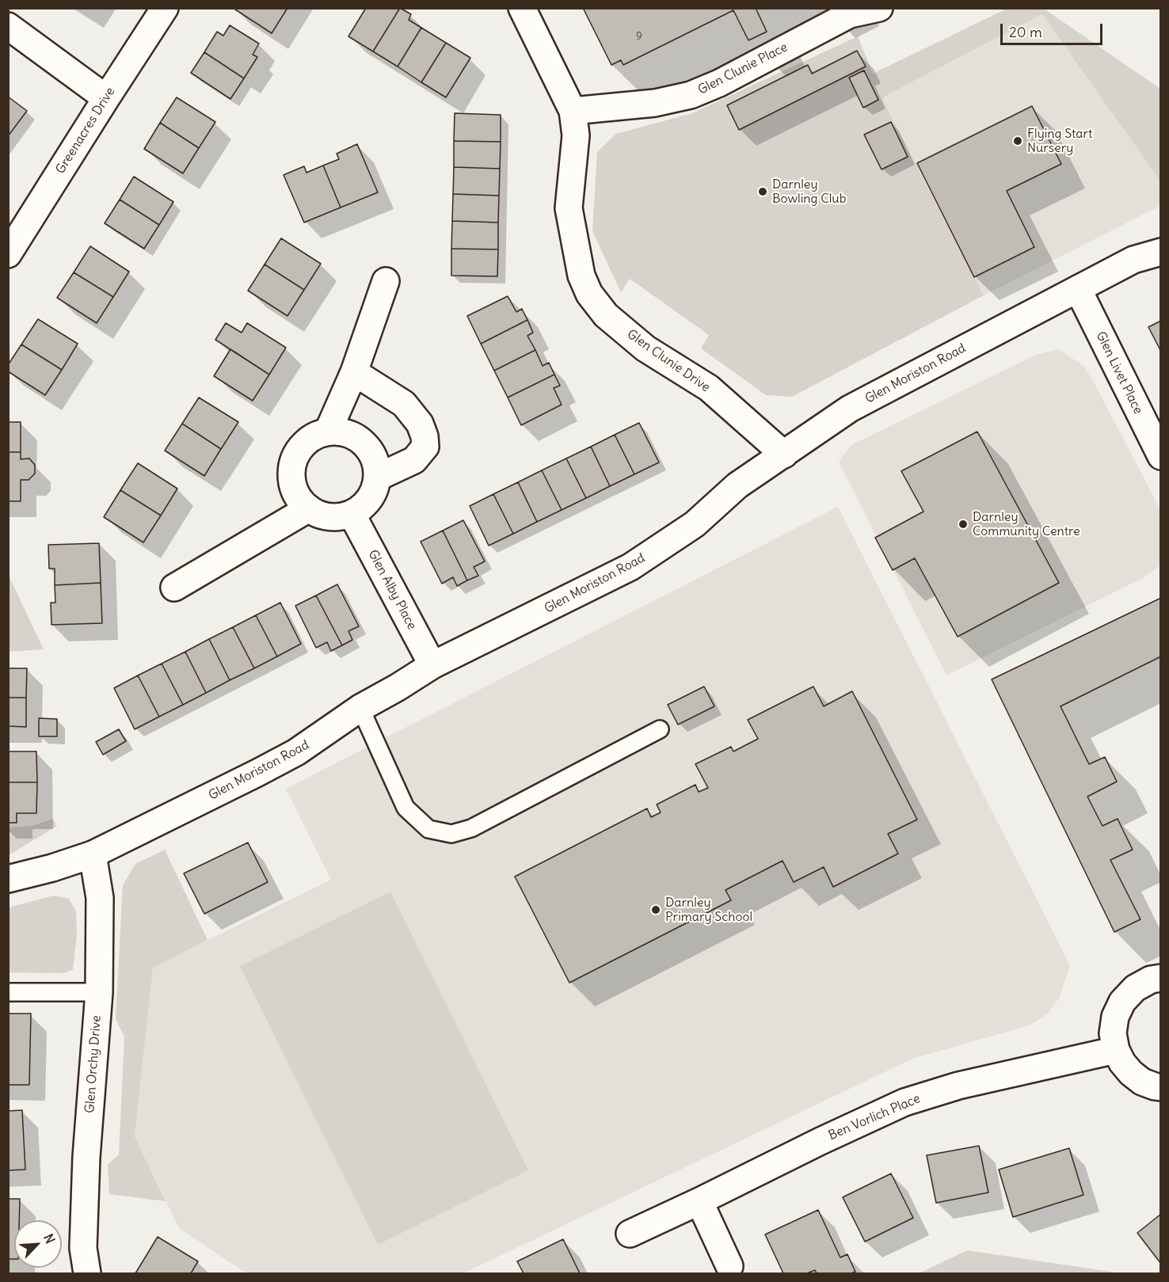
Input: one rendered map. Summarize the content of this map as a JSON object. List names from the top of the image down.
{
  "streets": {
    "street": [
      "Glen Clunie Place",
      "Greenacres Drive",
      "Glen Clunie Drive",
      "Glen Livet Place",
      "Glen Moriston Road",
      "Glen Alby Place",
      "Glen Orchy Drive",
      "Ben Vorlich Place"
    ]
  },
  "crossings": [
    ["Glen Clunie Place", "Glen Clunie Drive"],
    ["Glen Clunie Drive", "Glen Moriston Road"],
    ["Glen Livet Place", "Glen Moriston Road"],
    ["Glen Moriston Road", "Glen Alby Place"],
    ["Glen Moriston Road", "Glen Orchy Drive"]
  ],
  "places": [
    "Flying Start Nursery",
    "Darnley Bowling Club",
    "Darnley Community Centre",
    "Darnley Primary School"
  ],
  "house_numbers": ["9"],
  "scale_bar": "20 m",
  "north": "top right"
}
